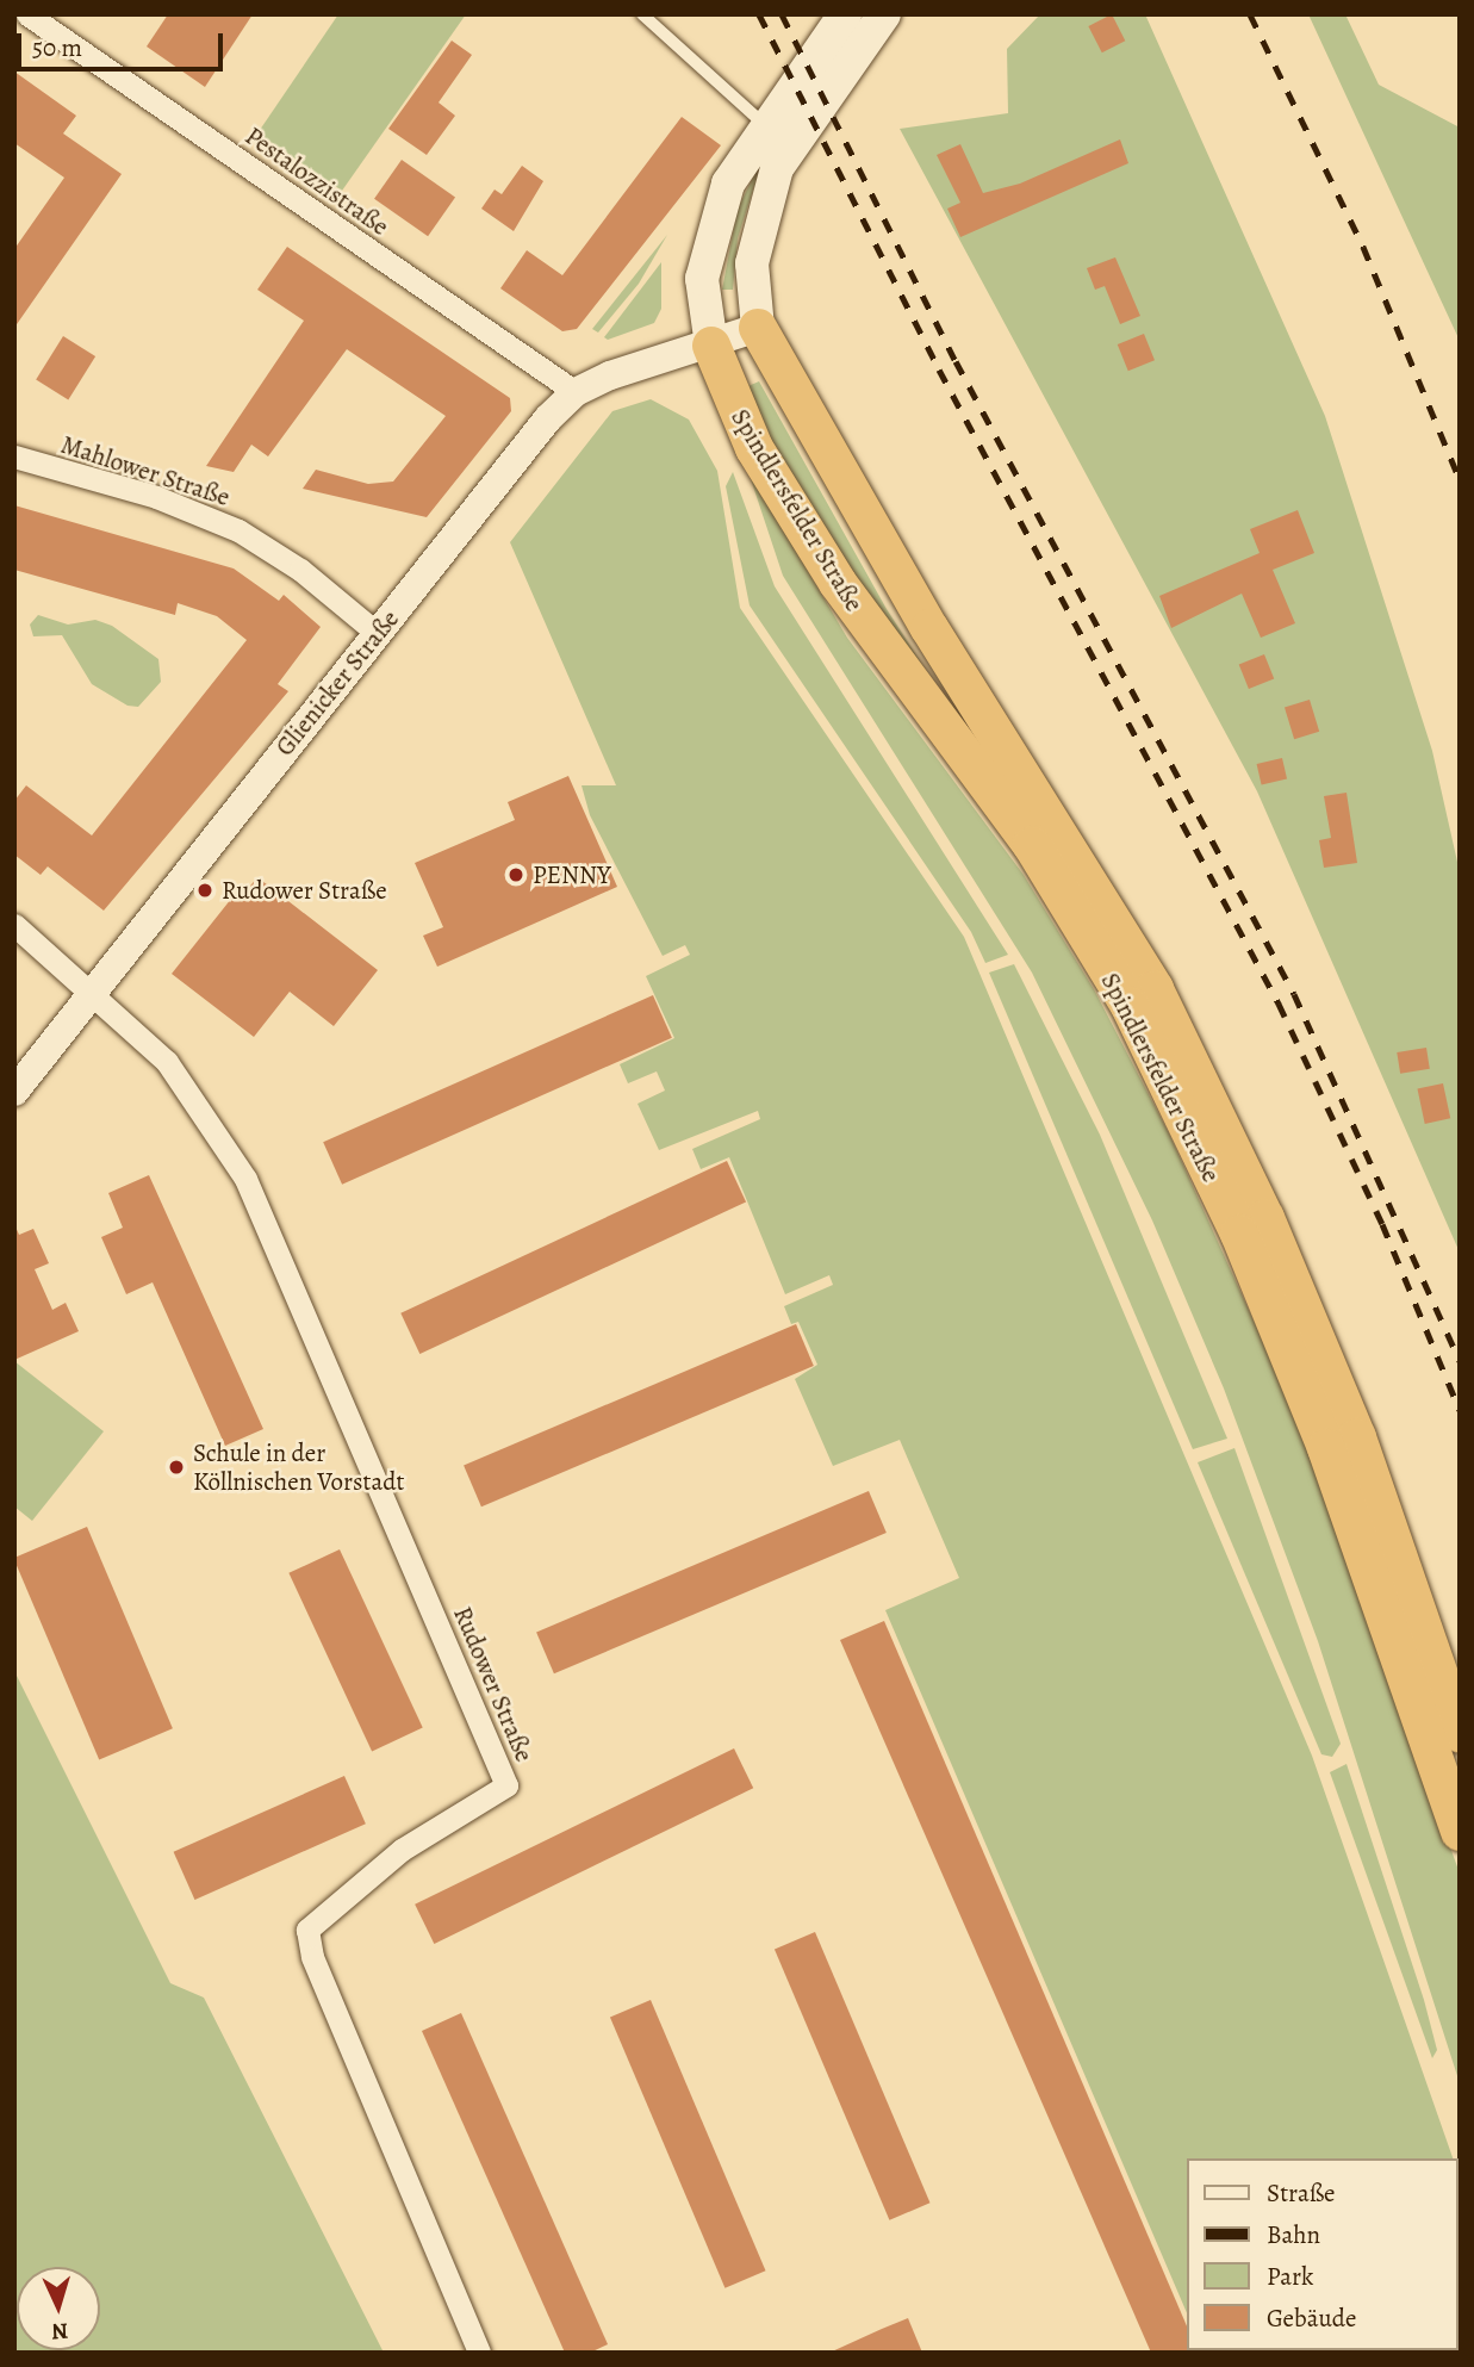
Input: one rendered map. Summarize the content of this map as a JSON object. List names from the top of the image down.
{
  "streets": {
    "highway": ["Spindlersfelder Straße"],
    "street": [
      "Pestalozzistraße",
      "Mahlower Straße",
      "Glienicker Straße",
      "Rudower Straße"
    ]
  },
  "crossings": [
    ["Pestalozzistraße", "Glienicker Straße"],
    ["Mahlower Straße", "Glienicker Straße"],
    ["Spindlersfelder Straße", "Glienicker Straße"],
    ["Glienicker Straße", "Rudower Straße"]
  ],
  "places": ["PENNY", "Rudower Straße", "Schule in der Köllnischen Vorstadt"],
  "legend": [
    "Straße",
    "Bahn",
    "Park",
    "Gebäude"
  ],
  "scale_bar": "50 m",
  "north": "bottom"
}
